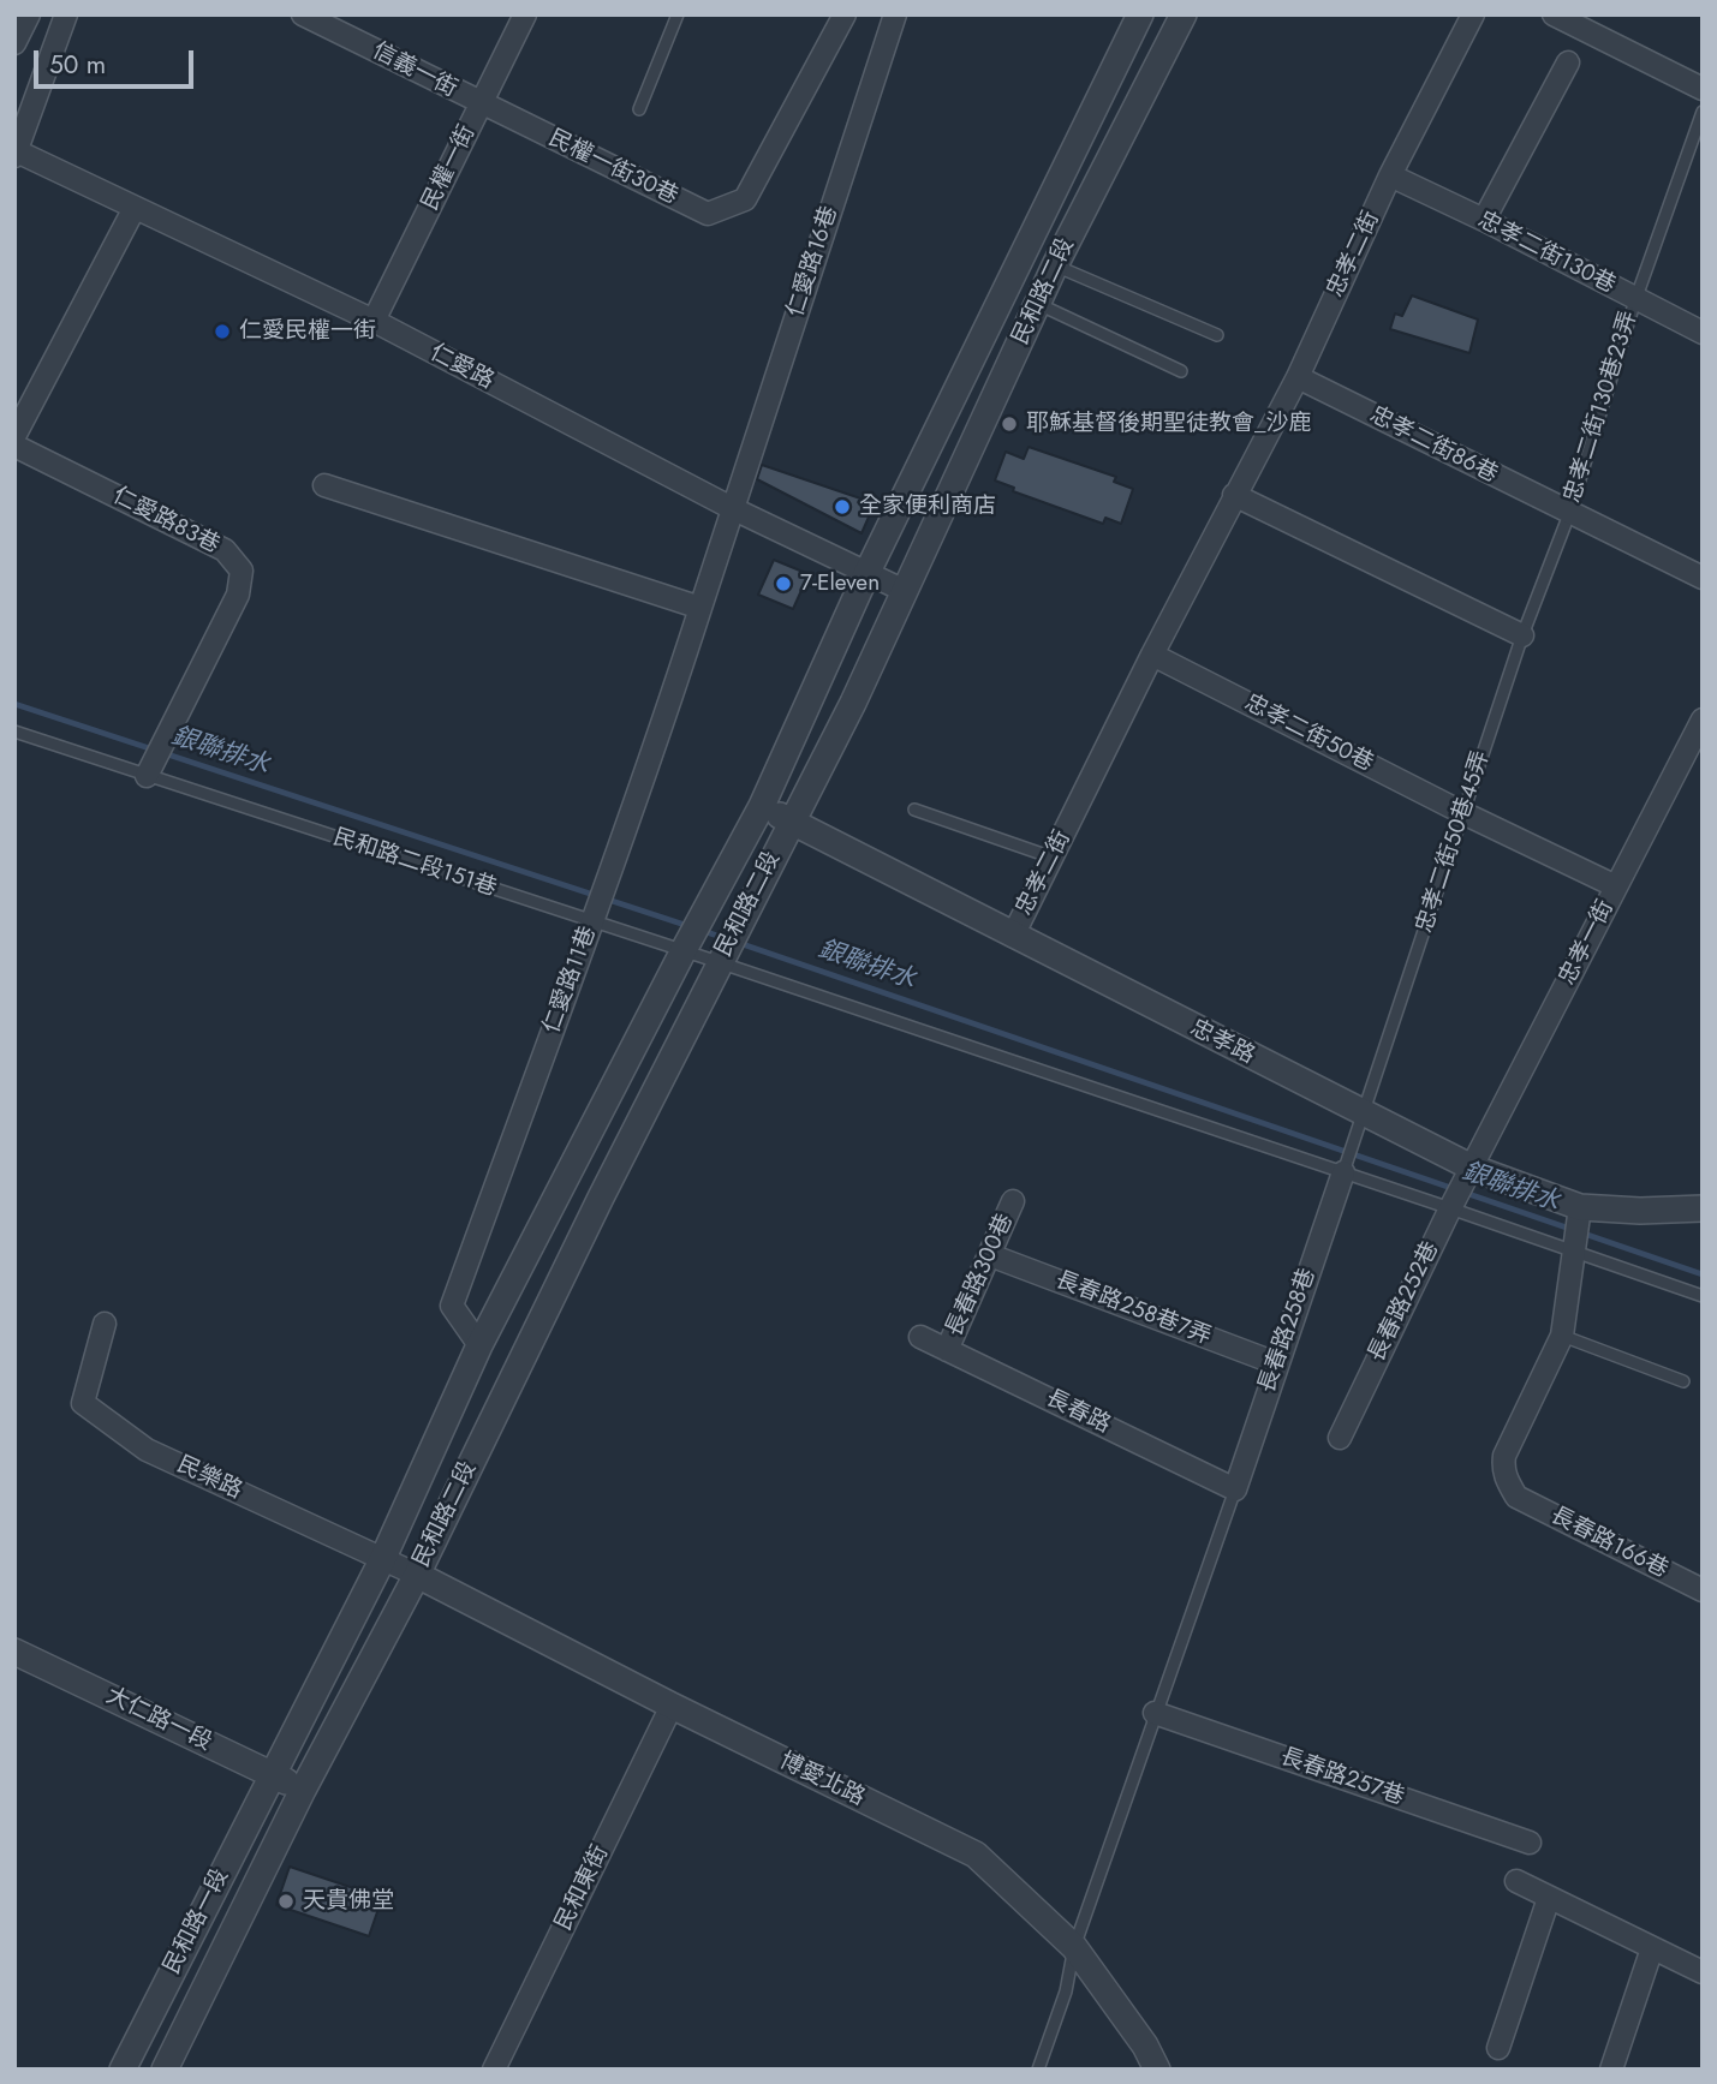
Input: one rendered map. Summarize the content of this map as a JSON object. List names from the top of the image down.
{
  "streets": {
    "street": [
      "信義一街",
      "民權一街",
      "民權一街30巷",
      "忠孝二街130巷",
      "忠孝二街",
      "仁愛路16巷",
      "民和路二段",
      "仁愛路",
      "忠孝二街86巷",
      "仁愛路83巷",
      "忠孝二街50巷",
      "忠孝一街",
      "仁愛路11巷",
      "忠孝路",
      "長春路300巷",
      "長春路252巷",
      "長春路258巷7弄",
      "長春路258巷",
      "長春路",
      "民樂路",
      "長春路166巷",
      "大仁路一段",
      "長春路257巷",
      "博愛北路",
      "民和東街",
      "民和路一段"
    ],
    "lane": ["忠孝二街130巷23弄", "忠孝二街50巷45弄", "民和路二段151巷"]
  },
  "crossings": [
    ["信義一街", "民權一街"],
    ["信義一街", "民權一街30巷"],
    ["民權一街", "民權一街30巷"],
    ["民權一街", "仁愛路"],
    ["忠孝二街130巷", "忠孝二街"],
    ["忠孝二街130巷", "忠孝二街130巷23弄"],
    ["忠孝二街", "忠孝二街86巷"],
    ["忠孝二街", "忠孝二街50巷"],
    ["忠孝二街", "忠孝路"],
    ["仁愛路16巷", "仁愛路"],
    ["仁愛路16巷", "仁愛路11巷"],
    ["民和路二段", "仁愛路"],
    ["民和路二段", "民和路二段151巷"],
    ["民和路二段", "仁愛路11巷"],
    ["民和路二段", "忠孝路"],
    ["民和路二段", "民樂路"],
    ["民和路二段", "大仁路一段"],
    ["民和路二段", "博愛北路"],
    ["民和路二段", "民和路一段"],
    ["仁愛路", "仁愛路11巷"],
    ["忠孝二街130巷23弄", "忠孝二街86巷"],
    ["忠孝二街130巷23弄", "忠孝二街50巷45弄"],
    ["忠孝二街86巷", "忠孝二街50巷45弄"],
    ["仁愛路83巷", "民和路二段151巷"],
    ["忠孝二街50巷", "忠孝二街50巷45弄"],
    ["忠孝二街50巷", "忠孝一街"],
    ["忠孝二街50巷45弄", "民和路二段151巷"],
    ["忠孝二街50巷45弄", "忠孝路"],
    ["忠孝二街50巷45弄", "長春路258巷"],
    ["民和路二段151巷", "仁愛路11巷"],
    ["民和路二段151巷", "長春路252巷"],
    ["民和路二段151巷", "長春路258巷"],
    ["忠孝一街", "忠孝路"],
    ["忠孝一街", "長春路252巷"],
    ["忠孝路", "長春路252巷"],
    ["長春路300巷", "長春路258巷7弄"],
    ["長春路300巷", "長春路"],
    ["長春路258巷7弄", "長春路258巷"],
    ["長春路258巷", "長春路"],
    ["民樂路", "博愛北路"],
    ["大仁路一段", "民和路一段"],
    ["博愛北路", "民和東街"]
  ],
  "water": ["銀聯排水"],
  "places": [
    "仁愛民權一街",
    "耶穌基督後期聖徒教會_沙鹿",
    "全家便利商店",
    "7-Eleven",
    "天貴佛堂"
  ],
  "scale_bar": "50 m"
}
